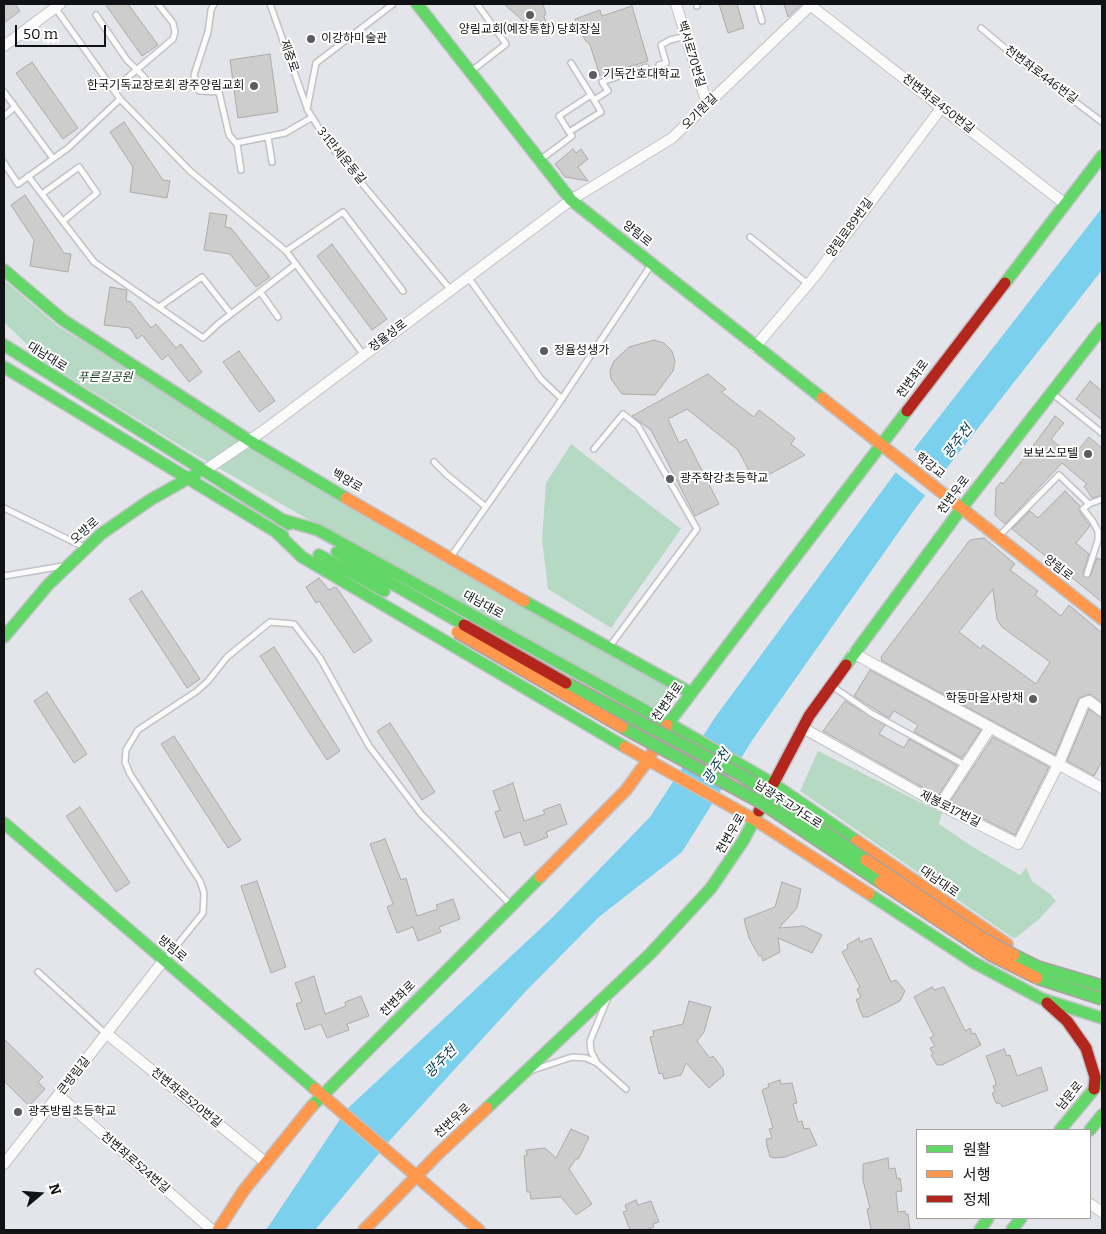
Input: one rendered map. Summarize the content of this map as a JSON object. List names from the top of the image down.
{
  "streets": {
    "main road": [
      "양림로",
      "대남대로",
      "천변좌로",
      "학강교",
      "백양로",
      "천변우로",
      "오방로",
      "남광주고가도로",
      "방림로",
      "남문로"
    ],
    "street": [
      "백서로70번길",
      "천변좌로450번길",
      "오기원길",
      "양림로89번길",
      "정율성로",
      "제봉로17번길",
      "큰방림길",
      "천변좌로520번길",
      "천변좌로524번길"
    ],
    "lane": ["제중로", "천변좌로446번길", "3·1만세운동길"]
  },
  "crossings": [
    ["백서로70번길", "오기원길"],
    ["제중로", "3·1만세운동길"],
    ["천변좌로450번길", "오기원길"],
    ["천변좌로450번길", "양림로89번길"],
    ["천변좌로450번길", "천변좌로"],
    ["오기원길", "양림로"],
    ["오기원길", "정율성로"],
    ["3·1만세운동길", "정율성로"],
    ["양림로89번길", "양림로"],
    ["양림로", "정율성로"],
    ["양림로", "천변좌로"],
    ["양림로", "학강교"],
    ["양림로", "천변우로"],
    ["정율성로", "대남대로"],
    ["정율성로", "백양로"],
    ["정율성로", "오방로"],
    ["대남대로", "천변좌로"],
    ["대남대로", "천변우로"],
    ["대남대로", "오방로"],
    ["대남대로", "남광주고가도로"],
    ["천변좌로", "학강교"],
    ["천변좌로", "백양로"],
    ["천변좌로", "방림로"],
    ["천변좌로", "천변좌로520번길"],
    ["학강교", "천변우로"],
    ["천변우로", "제봉로17번길"],
    ["천변우로", "방림로"],
    ["방림로", "큰방림길"],
    ["큰방림길", "천변좌로520번길"],
    ["큰방림길", "천변좌로524번길"]
  ],
  "water": ["광주천"],
  "parks": ["푸른길공원"],
  "places": [
    "양림교회(예장통합) 당회장실",
    "이강하미술관",
    "기독간호대학교",
    "한국기독교장로회 광주양림교회",
    "정율성생가",
    "보보스모텔",
    "광주학강초등학교",
    "학동마을사랑채",
    "광주방림초등학교"
  ],
  "legend": ["원활", "서행", "정체"],
  "scale_bar": "50 m",
  "north": "right"
}
